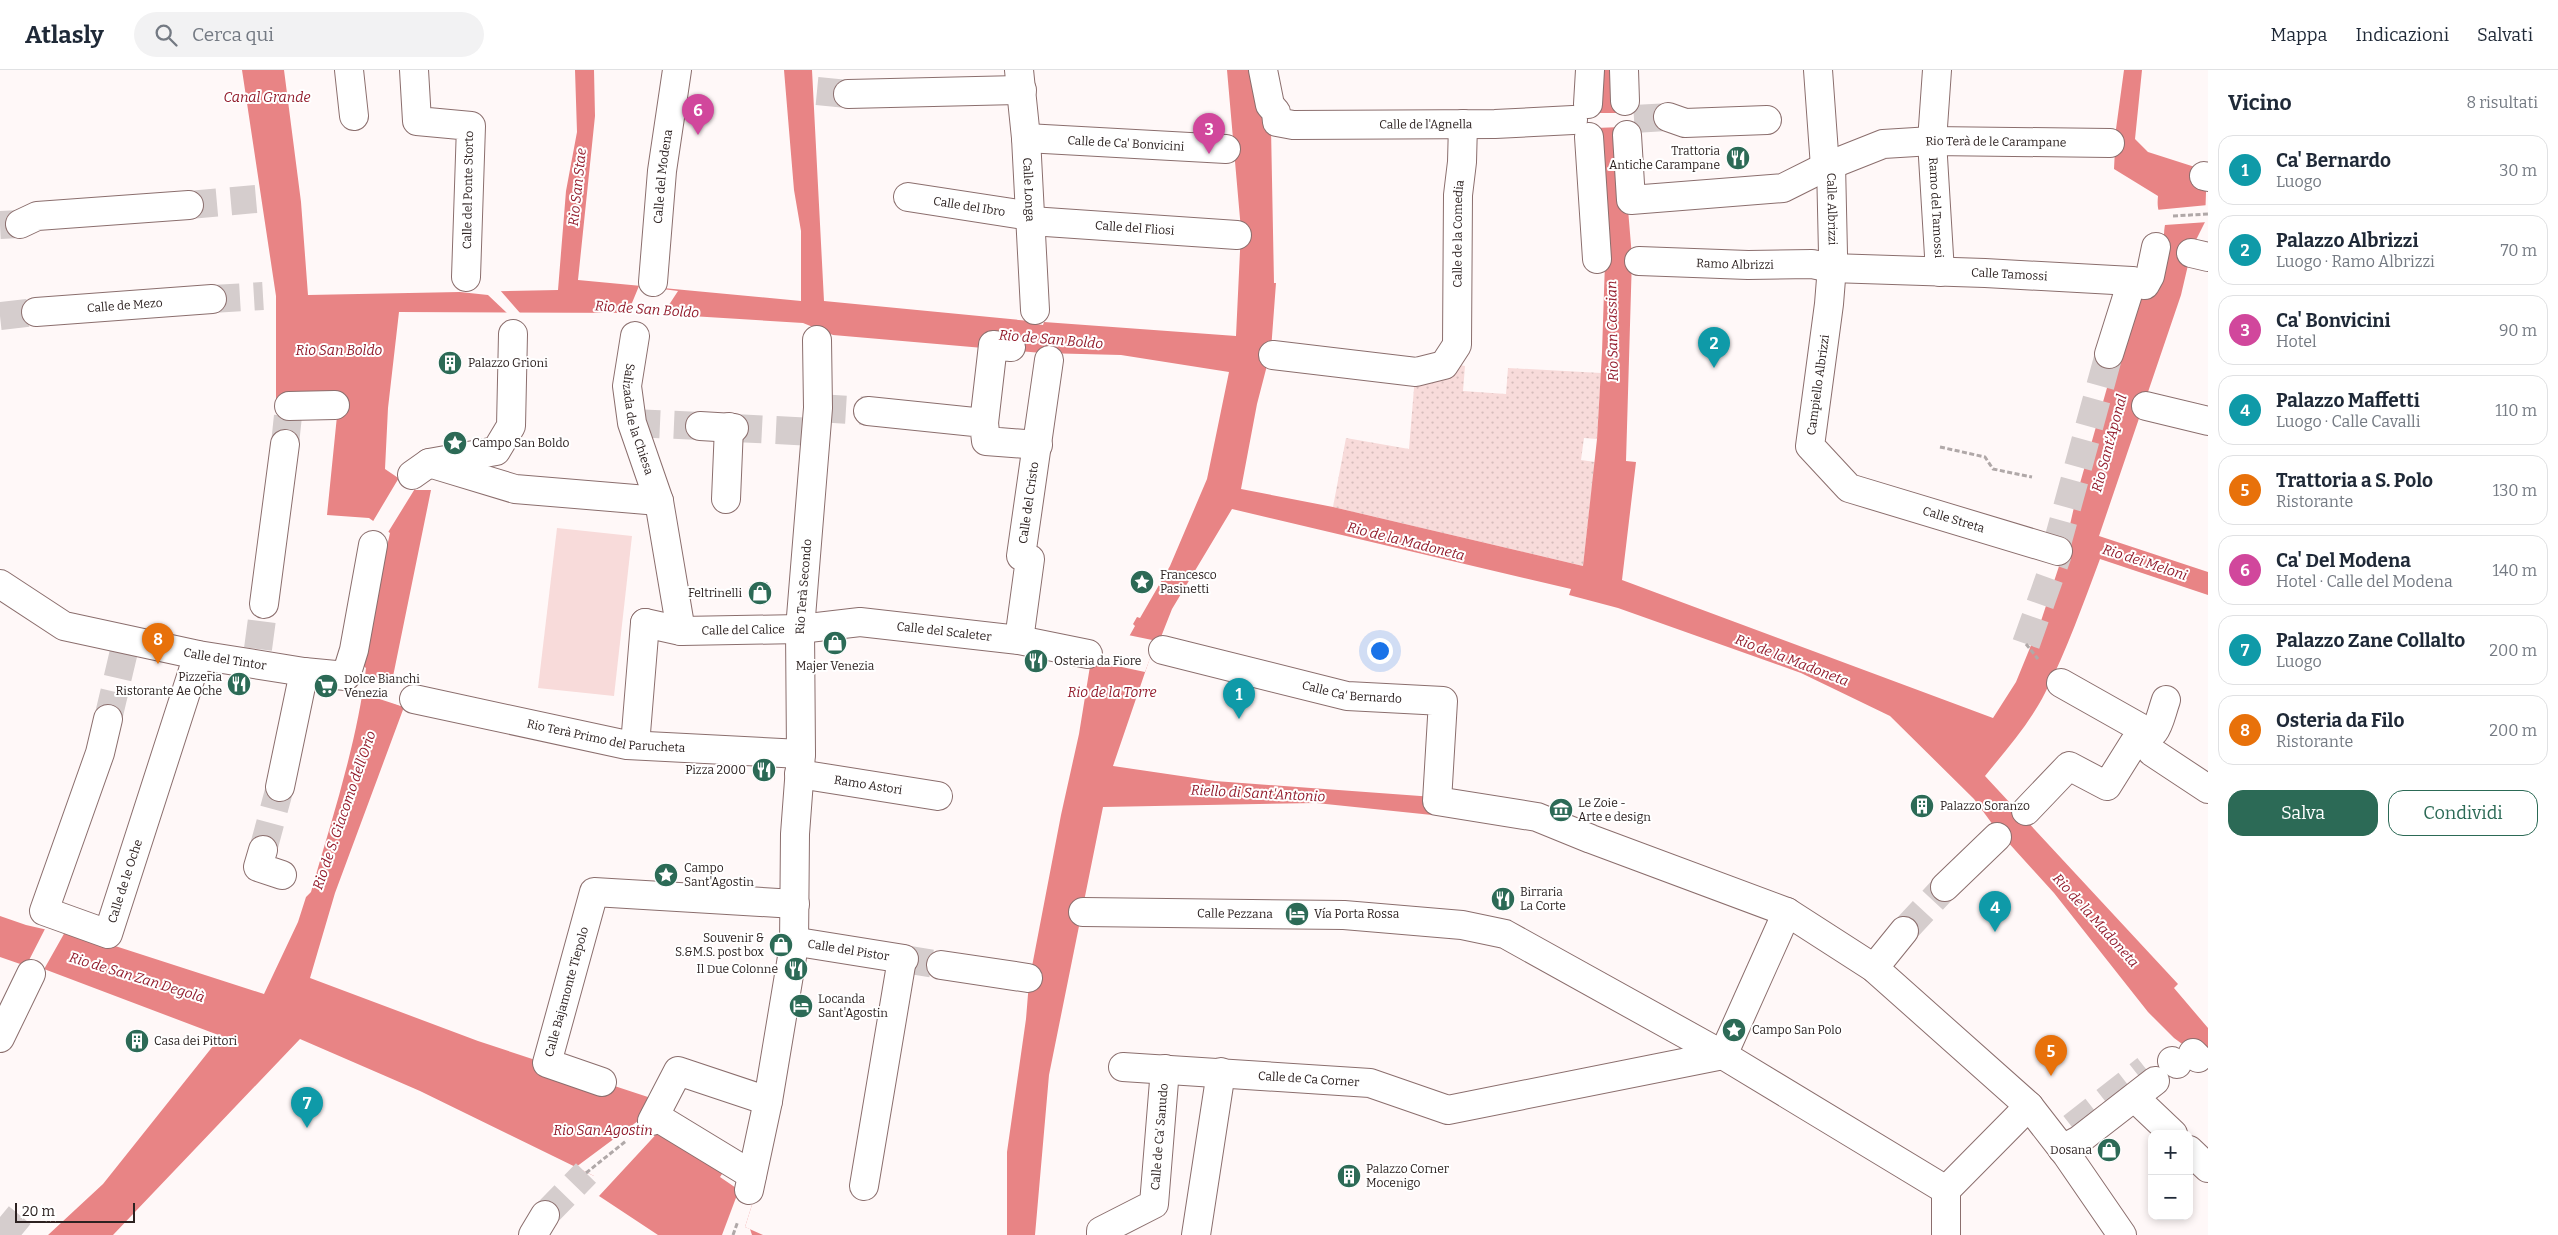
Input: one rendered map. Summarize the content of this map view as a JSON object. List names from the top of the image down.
{
  "streets": {
    "street": [
      "Calle de l'Agnella",
      "Rio Terà de le Carampane",
      "Calle de Ca' Bonvicini",
      "Calle del Modena",
      "Calle del Ponte Storto",
      "Calle Longa",
      "Calle del Ibro",
      "Ramo del Tamossi",
      "Calle Albrizzi",
      "Calle del Fliosi",
      "Calle de la Comedia",
      "Ramo Albrizzi",
      "Calle Tamossi",
      "Calle de Mezo",
      "Campiello Albrizzi",
      "Salizada de la Chiesa",
      "Calle del Cristo",
      "Calle Streta",
      "Rio Terà Secondo",
      "Calle del Calice",
      "Calle del Scaleter",
      "Calle del Tintor",
      "Calle Ca' Bernardo",
      "Rio Terà Primo del Parucheta",
      "Ramo Astori",
      "Calle de le Oche",
      "Calle Pezzana",
      "Calle del Pistor",
      "Calle Bajamonte Tiepolo",
      "Calle de Ca Corner",
      "Calle de Ca' Sanudo"
    ]
  },
  "crossings": [
    ["Calle de l'Agnella", "Calle de la Comedia"],
    ["Rio Terà de le Carampane", "Ramo del Tamossi"],
    ["Rio Terà de le Carampane", "Calle Albrizzi"],
    ["Calle de Ca' Bonvicini", "Calle Longa"],
    ["Calle Longa", "Calle del Ibro"],
    ["Calle Longa", "Calle del Fliosi"],
    ["Calle del Ibro", "Calle del Fliosi"],
    ["Ramo del Tamossi", "Calle Tamossi"],
    ["Calle Albrizzi", "Ramo Albrizzi"],
    ["Calle Albrizzi", "Calle Tamossi"],
    ["Calle Albrizzi", "Campiello Albrizzi"],
    ["Ramo Albrizzi", "Calle Tamossi"],
    ["Ramo Albrizzi", "Campiello Albrizzi"],
    ["Calle Tamossi", "Campiello Albrizzi"],
    ["Campiello Albrizzi", "Calle Streta"],
    ["Calle del Cristo", "Calle del Scaleter"],
    ["Rio Terà Secondo", "Calle del Calice"],
    ["Rio Terà Secondo", "Calle del Scaleter"],
    ["Rio Terà Secondo", "Rio Terà Primo del Parucheta"],
    ["Rio Terà Secondo", "Ramo Astori"],
    ["Rio Terà Secondo", "Calle Bajamonte Tiepolo"],
    ["Calle del Calice", "Calle del Scaleter"],
    ["Calle del Tintor", "Calle de le Oche"],
    ["Rio Terà Primo del Parucheta", "Ramo Astori"],
    ["Calle Pezzana", "Calle de Ca Corner"],
    ["Calle de Ca Corner", "Calle de Ca' Sanudo"]
  ],
  "water": [
    "Canal Grande",
    "Rio San Stae",
    "Rio de San Boldo",
    "Rio San Cassian",
    "Rio San Boldo",
    "Rio Sant'Aponal",
    "Rio de la Madoneta",
    "Rio dei Meloni",
    "Rio de la Torre",
    "Riello di Sant'Antonio",
    "Rio de S. Giacomo dell'Orio",
    "Rio de San Zan Degolà",
    "Rio San Agostin"
  ],
  "places": {
    "restaurant": [
      "Trattoria Antiche Carampane",
      "Osteria da Fiore",
      "Pizzeria Ristorante Ae Oche",
      "Pizza 2000",
      "Birraria La Corte",
      "Il Due Colonne"
    ],
    "building": [
      "Palazzo Grioni",
      "Palazzo Soranzo",
      "Casa dei Pittori",
      "Palazzo Corner Mocenigo"
    ],
    "place": [
      "Campo San Boldo",
      "Francesco Pasinetti",
      "Campo Sant'Agostin",
      "Campo San Polo"
    ],
    "shop": [
      "Feltrinelli",
      "Majer Venezia",
      "Souvenir & S.&M.S. post box",
      "Dosana"
    ],
    "supermarket": ["Dolce Bianchi Venezia"],
    "museum": ["Le Zoie - Arte e design"],
    "hotel": ["Vía Porta Rossa", "Locanda Sant'Agostin"]
  },
  "scale_bar": "20 m",
  "page": {
    "header": "Atlasly",
    "search": "Cerca qui",
    "nav": ["Mappa", "Indicazioni", "Salvati"],
    "heading": ["Vicino", "8 risultati"],
    "pins": [
      "6",
      "3",
      "2",
      "8",
      "1",
      "4",
      "5",
      "7"
    ],
    "list": [
      {
        "mark": "1",
        "name": "Ca' Bernardo",
        "note": "Luogo",
        "value": "30 m"
      },
      {
        "mark": "2",
        "name": "Palazzo Albrizzi",
        "note": "Luogo · Ramo Albrizzi",
        "value": "70 m"
      },
      {
        "mark": "3",
        "name": "Ca' Bonvicini",
        "note": "Hotel",
        "value": "90 m"
      },
      {
        "mark": "4",
        "name": "Palazzo Maffetti",
        "note": "Luogo · Calle Cavalli",
        "value": "110 m"
      },
      {
        "mark": "5",
        "name": "Trattoria a S. Polo",
        "note": "Ristorante",
        "value": "130 m"
      },
      {
        "mark": "6",
        "name": "Ca' Del Modena",
        "note": "Hotel · Calle del Modena",
        "value": "140 m"
      },
      {
        "mark": "7",
        "name": "Palazzo Zane Collalto",
        "note": "Luogo",
        "value": "200 m"
      },
      {
        "mark": "8",
        "name": "Osteria da Filo",
        "note": "Ristorante",
        "value": "200 m"
      }
    ],
    "buttons": ["Salva", "Condividi"],
    "map_buttons": ["+", "−"],
    "scale": "20 m"
  }
}
